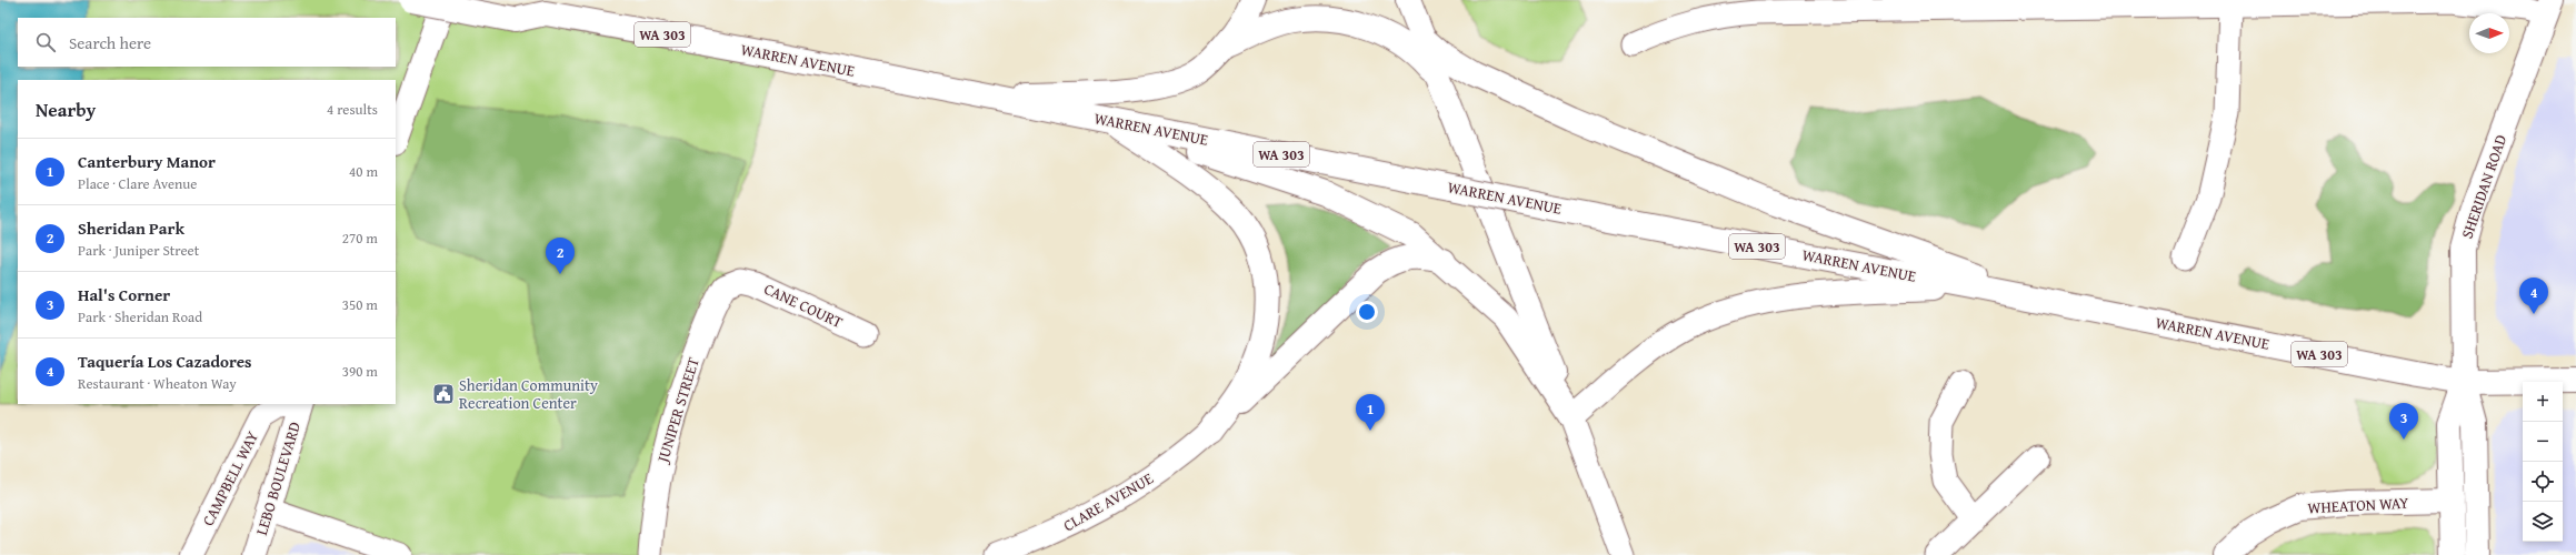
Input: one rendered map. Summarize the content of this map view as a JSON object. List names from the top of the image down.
{
  "streets": {
    "main road": [
      "WA 303",
      "WARREN AVENUE",
      "SHERIDAN ROAD",
      "LEBO BOULEVARD",
      "WHEATON WAY"
    ],
    "street": [
      "CANE COURT",
      "JUNIPER STREET",
      "CAMPBELL WAY",
      "CLARE AVENUE"
    ]
  },
  "crossings": [
    ["WA 303", "WARREN AVENUE"],
    ["WA 303", "SHERIDAN ROAD"],
    ["WARREN AVENUE", "SHERIDAN ROAD"],
    ["SHERIDAN ROAD", "WHEATON WAY"],
    ["CANE COURT", "JUNIPER STREET"]
  ],
  "places": {
    "public building": ["Sheridan Community Recreation Center"]
  },
  "north": "right",
  "page": {
    "search": "Search here",
    "heading": ["Nearby", "4 results"],
    "list": [
      {
        "mark": "1",
        "name": "Canterbury Manor",
        "note": "Place · Clare Avenue",
        "value": "40 m"
      },
      {
        "mark": "2",
        "name": "Sheridan Park",
        "note": "Park · Juniper Street",
        "value": "270 m"
      },
      {
        "mark": "3",
        "name": "Hal's Corner",
        "note": "Park · Sheridan Road",
        "value": "350 m"
      },
      {
        "mark": "4",
        "name": "Taquería Los Cazadores",
        "note": "Restaurant · Wheaton Way",
        "value": "390 m"
      }
    ],
    "pins": [
      "2",
      "4",
      "1",
      "3"
    ],
    "map_buttons": ["+", "−"]
  }
}
